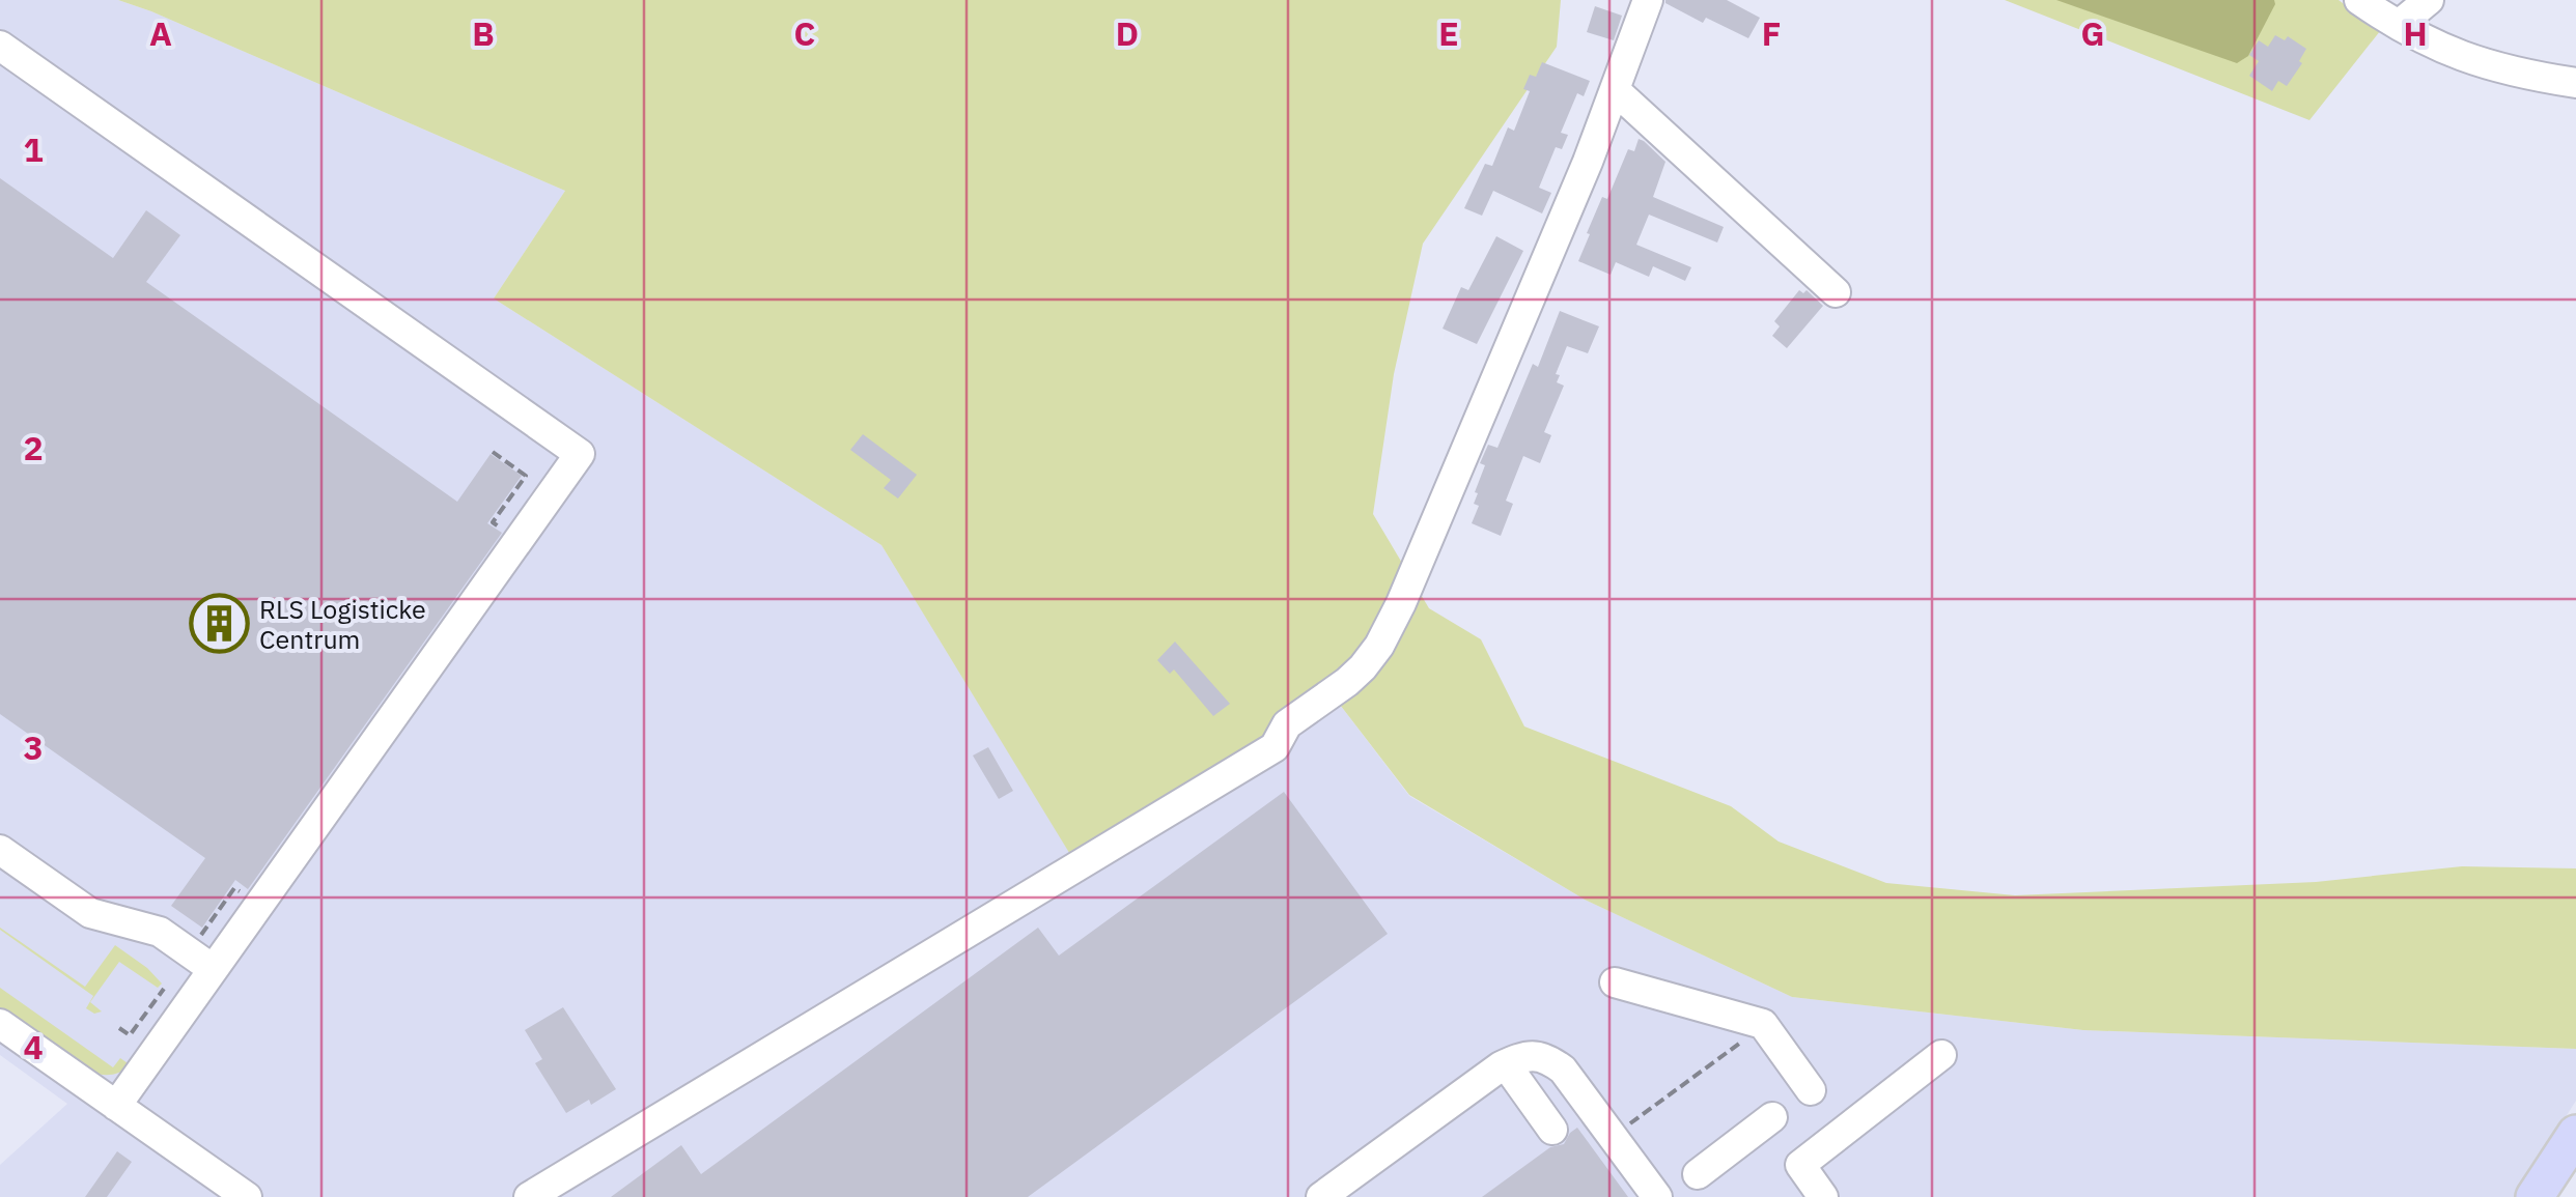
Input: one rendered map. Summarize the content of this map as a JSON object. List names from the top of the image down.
{
  "places": {
    "building": ["RLS Logisticke Centrum"]
  },
  "grid": {
    "columns": [
      "A",
      "B",
      "C",
      "D",
      "E",
      "F",
      "G",
      "H"
    ],
    "rows": [
      "1",
      "2",
      "3",
      "4"
    ]
  }
}
